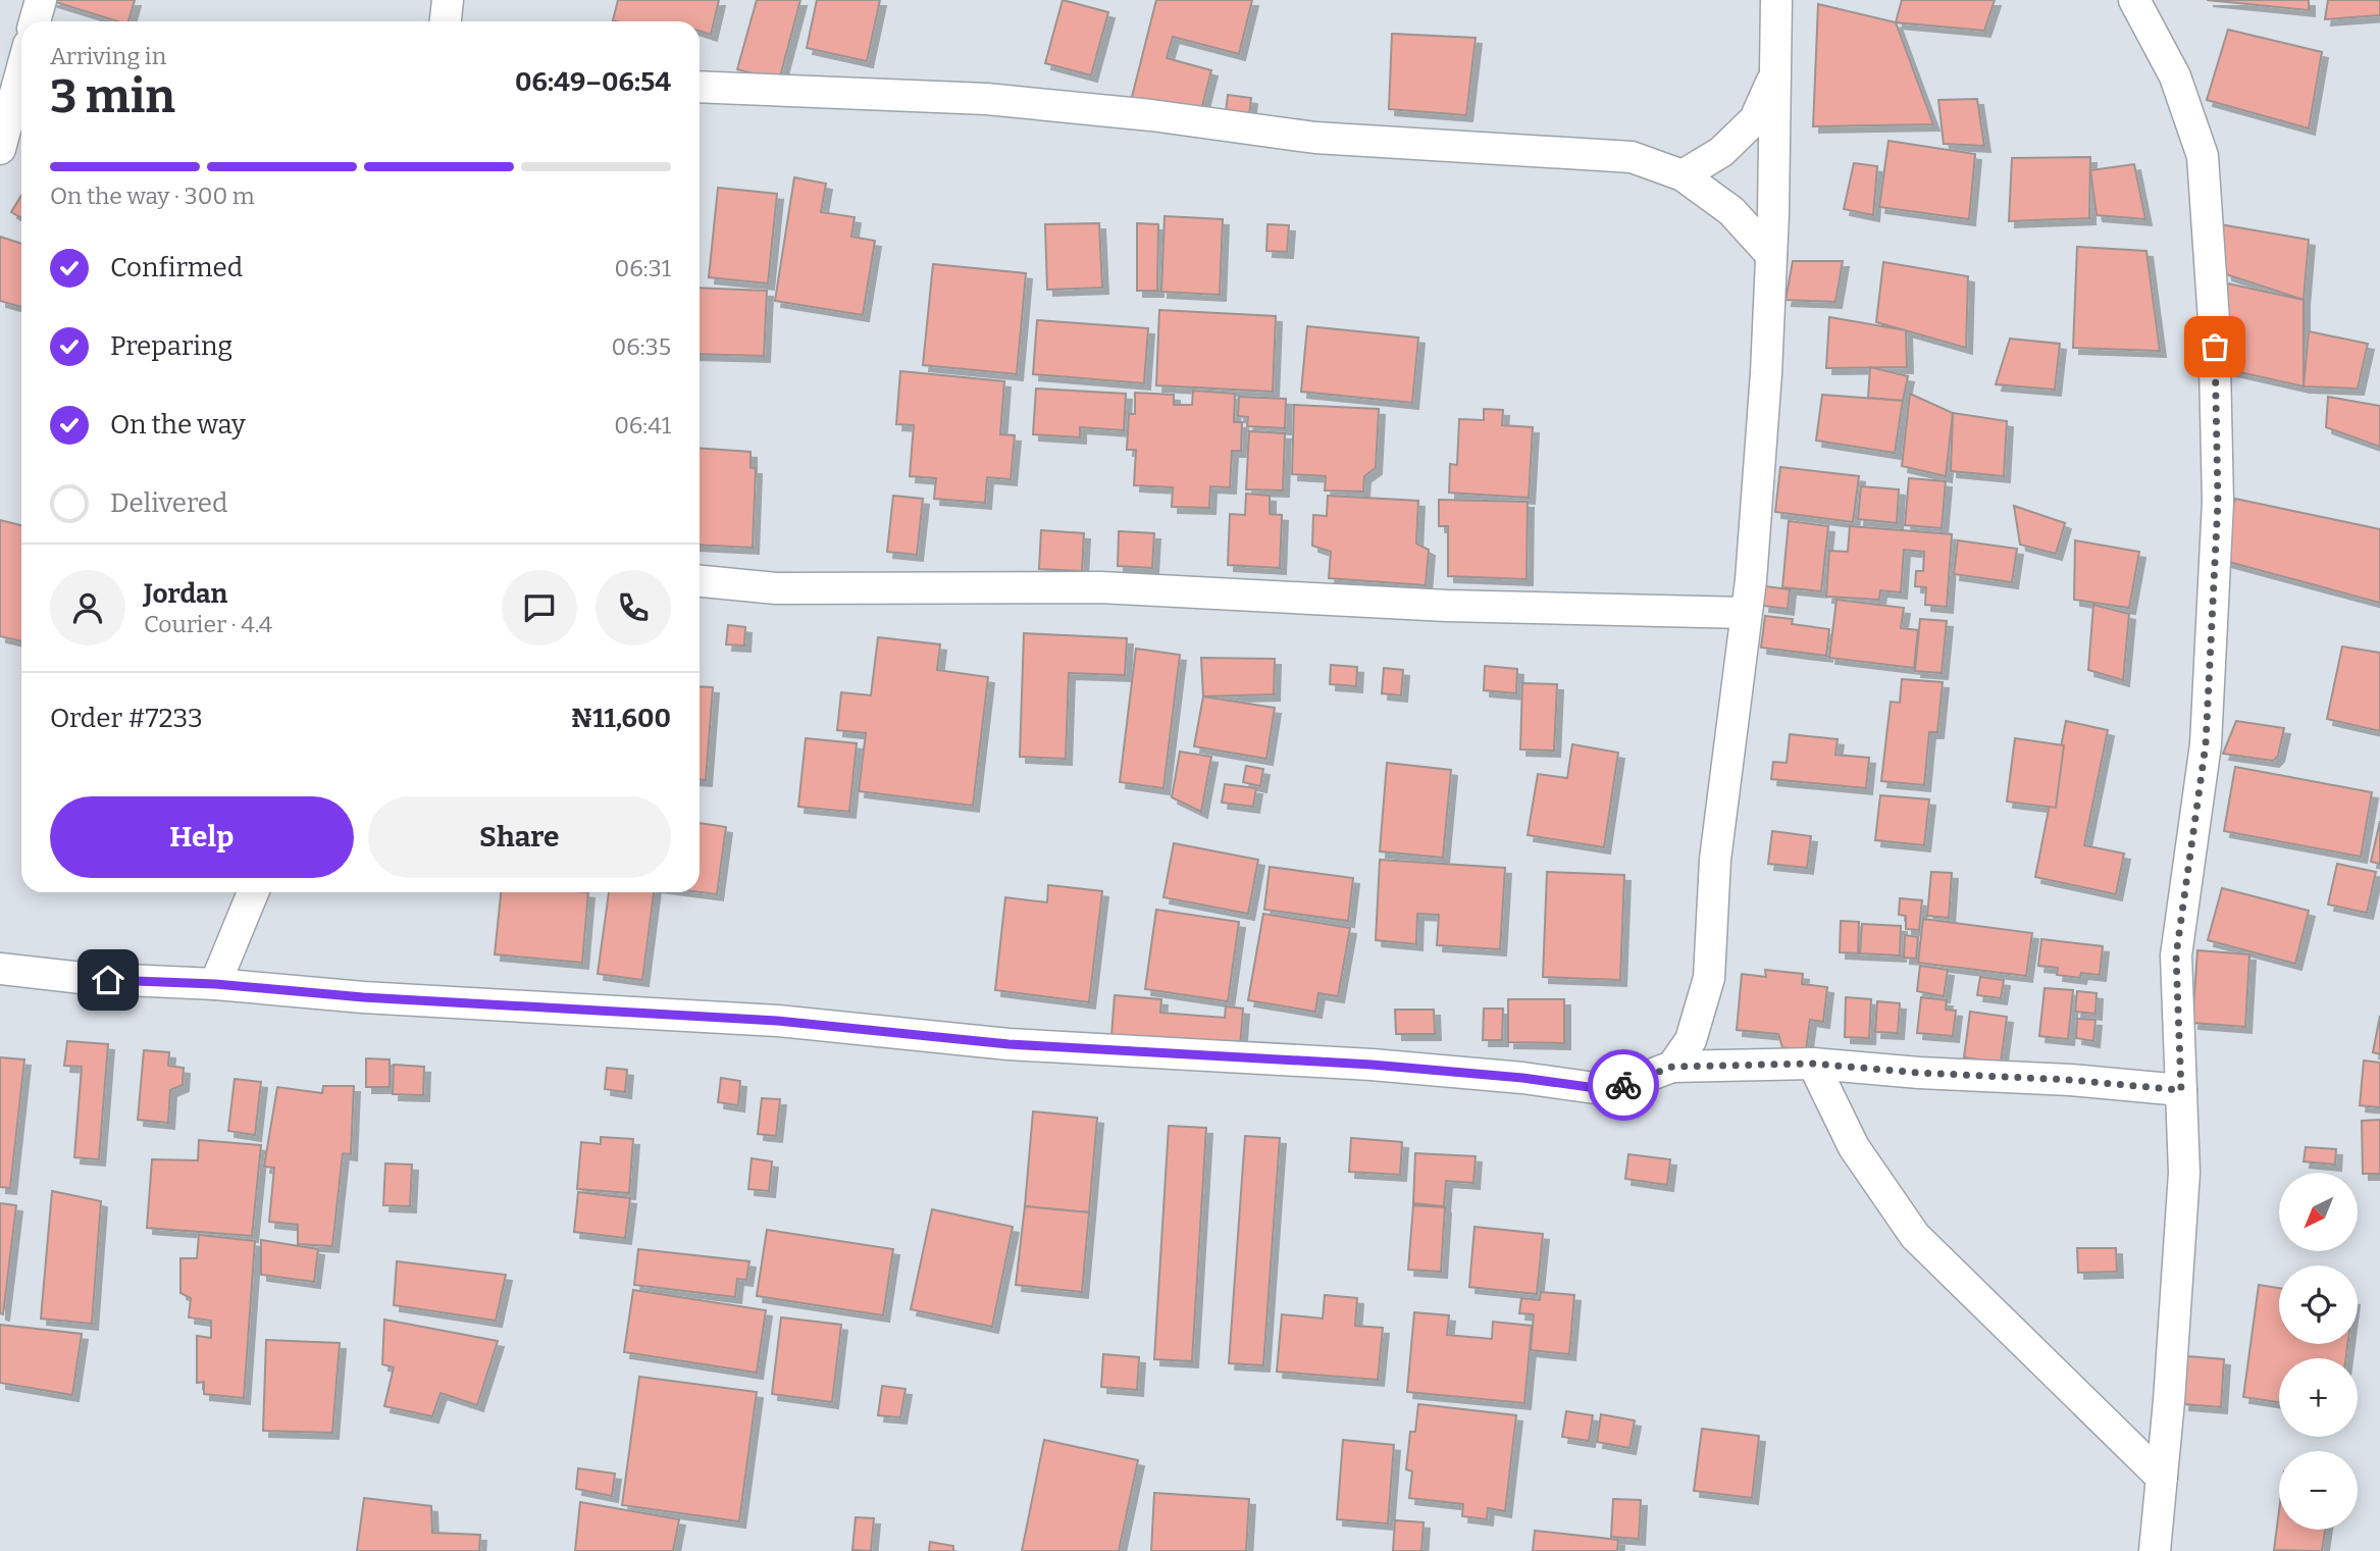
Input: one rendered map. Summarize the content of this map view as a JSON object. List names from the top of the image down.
{
  "north": "bottom left",
  "page": {
    "heading": ["3 min", "Arriving in", "06:49–06:54"],
    "panel": [
      "Jordan",
      "Courier · 4.4",
      "Order #7233",
      "₦11,600"
    ],
    "bar": "On the way · 300 m",
    "list": [
      ["Confirmed", "06:31"],
      ["Preparing", "06:35"],
      ["On the way", "06:41"],
      "Delivered"
    ],
    "buttons": ["Help", "Share"],
    "map_buttons": ["+", "−"]
  }
}
